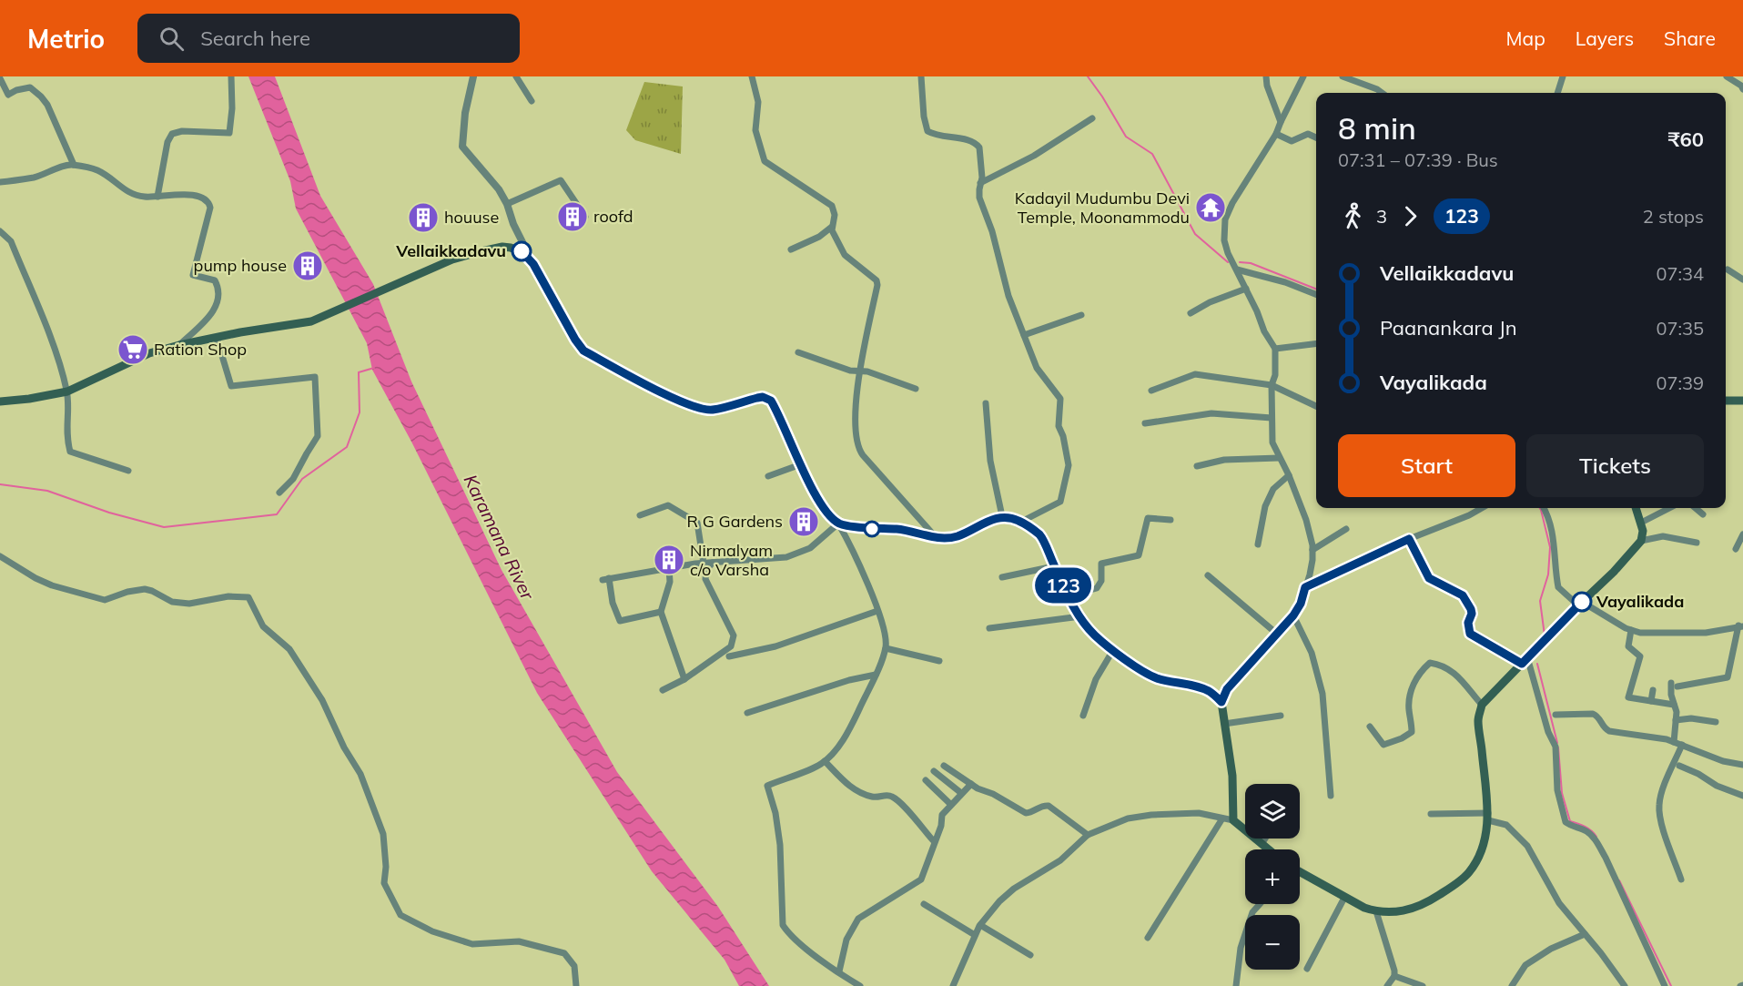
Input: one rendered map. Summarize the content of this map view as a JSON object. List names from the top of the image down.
{
  "water": ["Karamana River"],
  "places": {
    "temple": ["Kadayil Mudumbu Devi Temple, Moonammodu"],
    "building": [
      "roofd",
      "houuse",
      "pump house",
      "R G Gardens",
      "Nirmalyam c/o Varsha"
    ],
    "other": ["Vellaikkadavu", "Vayalikada"],
    "supermarket": ["Ration Shop"]
  },
  "lines": ["bus line 123"],
  "page": {
    "header": "Metrio",
    "search": "Search here",
    "nav": ["Map", "Layers", "Share"],
    "on_map": "123",
    "heading": ["8 min", "07:31 – 07:39 · Bus", "₹60"],
    "legs": ["3", "123", "2 stops"],
    "list": [
      {
        "name": "Vellaikkadavu",
        "value": "07:34"
      },
      {
        "name": "Paanankara Jn",
        "value": "07:35"
      },
      {
        "name": "Vayalikada",
        "value": "07:39"
      }
    ],
    "buttons": ["Start", "Tickets"],
    "map_buttons": ["+", "−"]
  }
}
